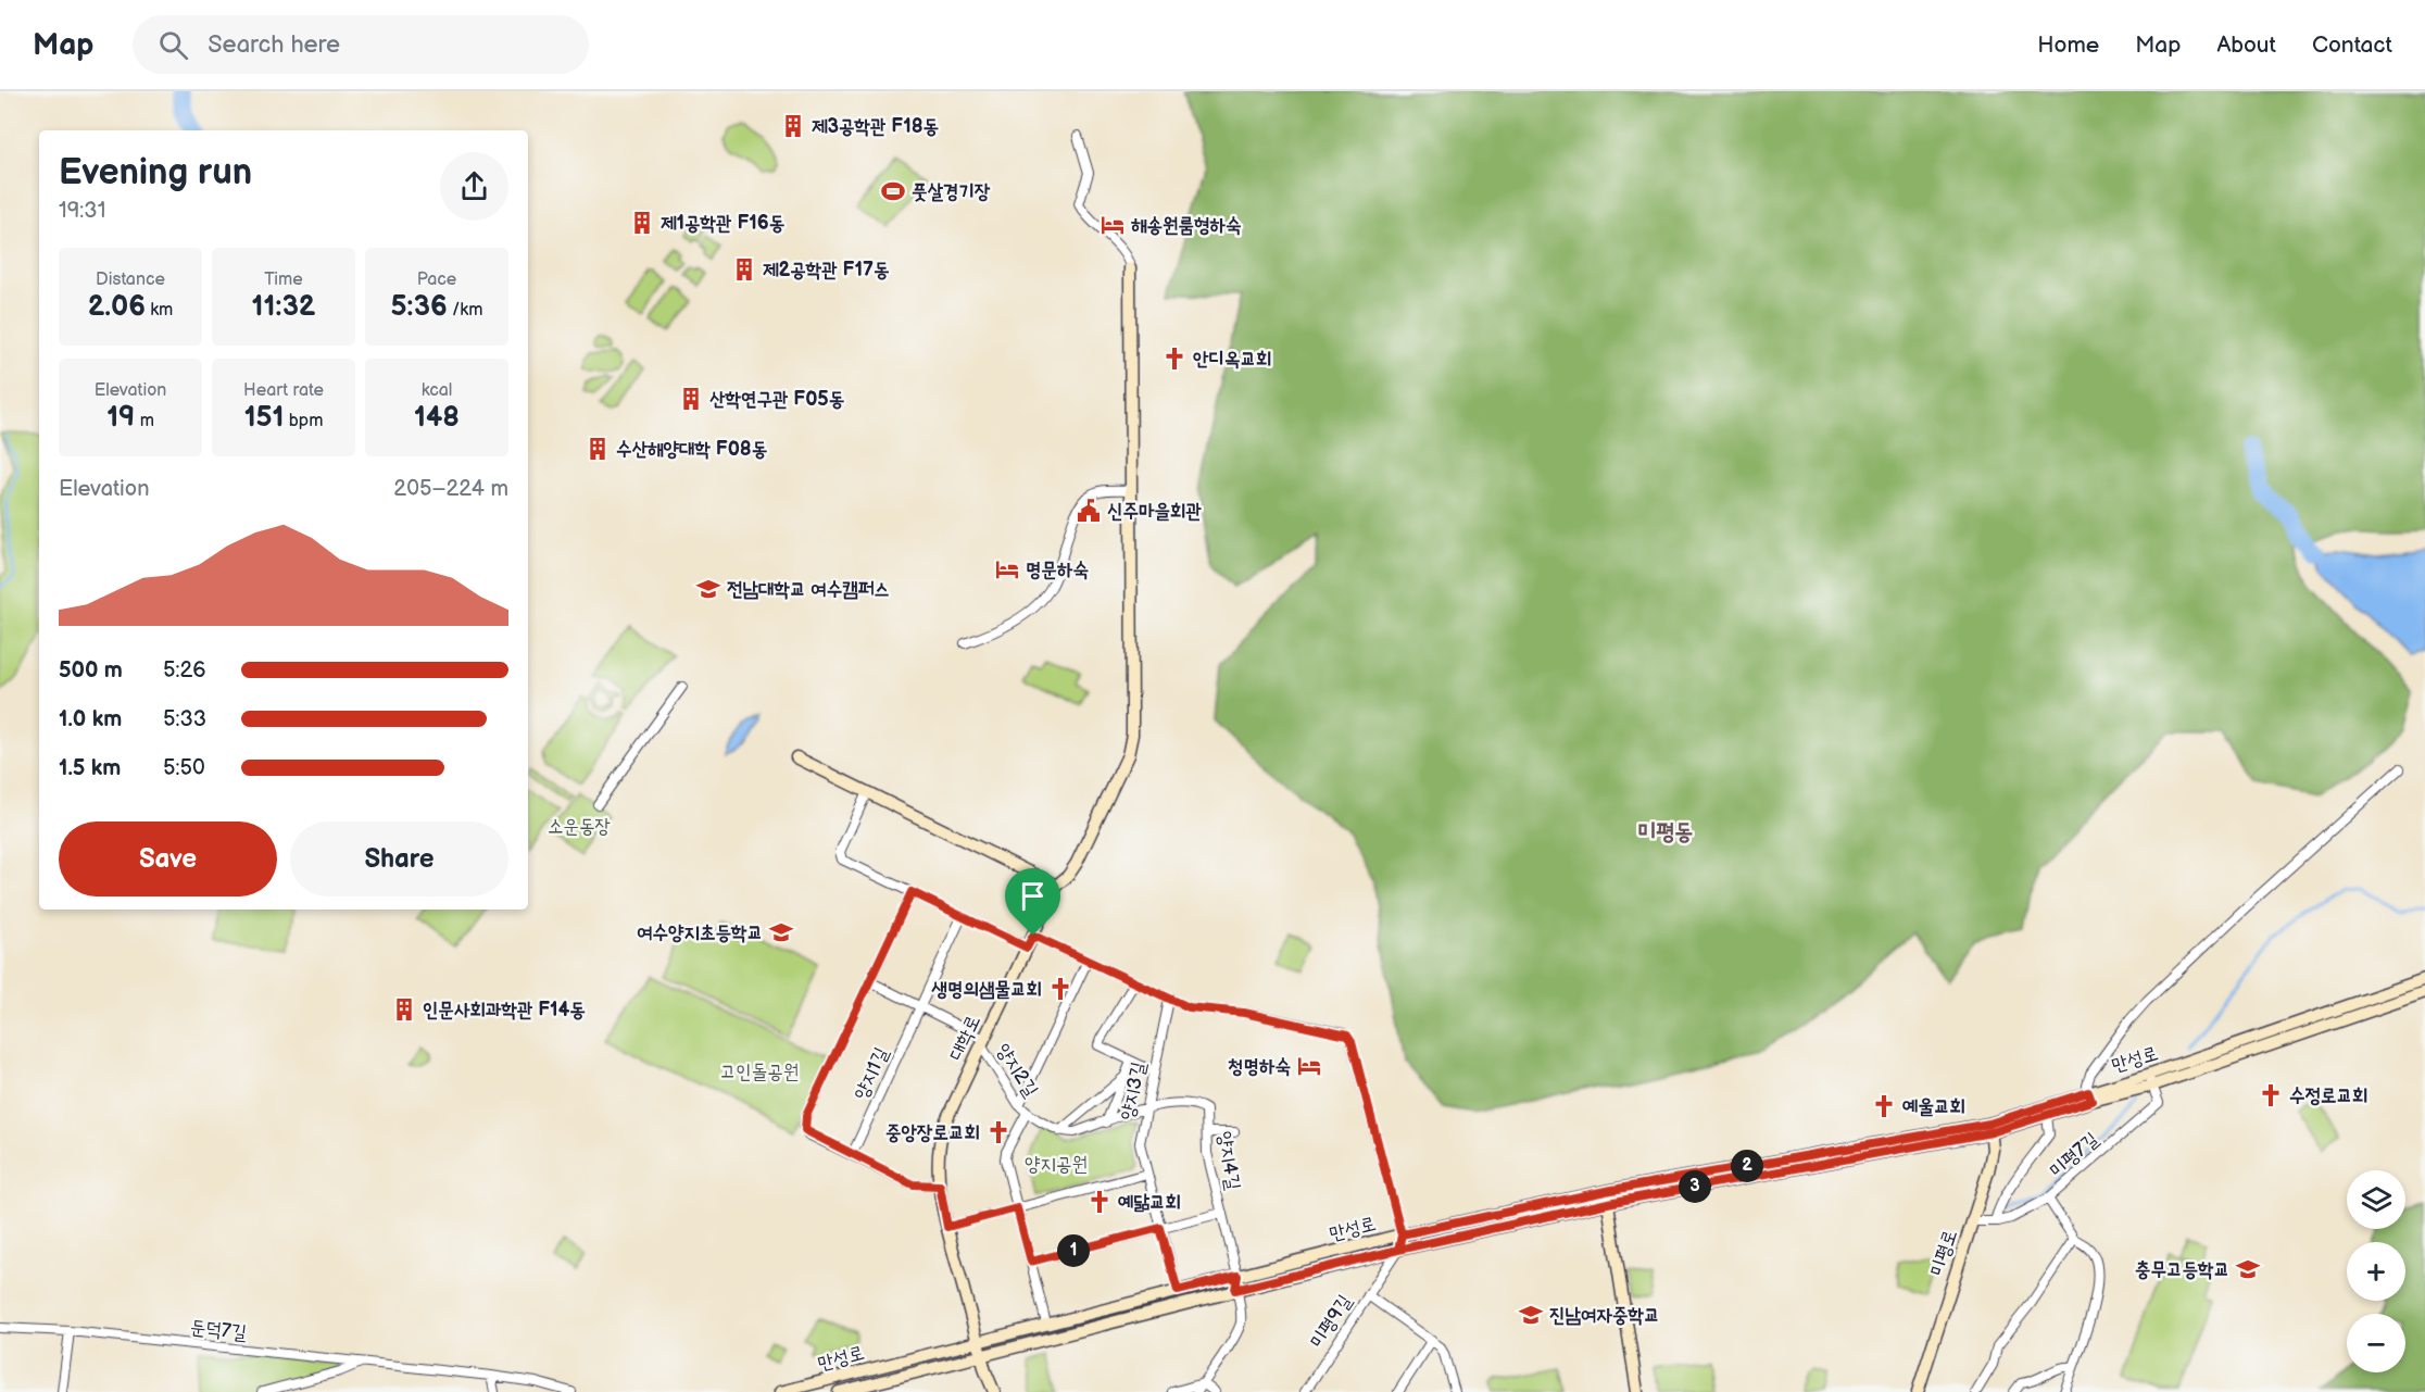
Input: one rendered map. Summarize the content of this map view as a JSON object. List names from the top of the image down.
{
  "streets": {
    "street": [
      "대학로",
      "만성로",
      "양지2길",
      "양지1길",
      "양지3길",
      "미평7길",
      "양지4길",
      "미평로",
      "미평9길",
      "둔덕7길"
    ]
  },
  "crossings": [
    ["대학로", "만성로"],
    ["대학로", "양지2길"],
    ["만성로", "양지2길"],
    ["만성로", "양지3길"],
    ["만성로", "미평7길"],
    ["만성로", "양지4길"],
    ["만성로", "미평로"],
    ["만성로", "미평9길"],
    ["양지3길", "양지4길"],
    ["미평7길", "미평로"]
  ],
  "districts": ["미평동"],
  "parks": ["소운동장", "고인돌공원", "양지공원"],
  "places": {
    "building": [
      "제3공학관 F18동",
      "제1공학관 F16동",
      "제2공학관 F17동",
      "산학연구관 F05동",
      "수산해양대학 F08동",
      "인문사회과학관 F14동"
    ],
    "sports": ["풋살경기장"],
    "hotel": ["해송원룸형하숙", "명문하숙", "청명하숙"],
    "church": [
      "안디옥교회",
      "생명의샘물교회",
      "수정로교회",
      "예울교회",
      "중앙장로교회",
      "예닮교회"
    ],
    "public building": ["신주마을회관"],
    "school or university": [
      "전남대학교 여수캠퍼스",
      "여수양지초등학교",
      "충무고등학교",
      "진남여자중학교"
    ]
  },
  "page": {
    "header": "Map",
    "search": "Search here",
    "nav": [
      "Home",
      "Map",
      "About",
      "Contact"
    ],
    "heading": ["Evening run", "19:31"],
    "stats": [
      ["Distance", "2.06 km"],
      ["Time", "11:32"],
      ["Pace", "5:36 /km"],
      ["Elevation", "19 m"],
      ["Heart rate", "151 bpm"],
      ["kcal", "148"]
    ],
    "chart": ["Elevation", "205–224 m"],
    "list": [
      {
        "name": "500 m",
        "note": "5:26"
      },
      {
        "name": "1.0 km",
        "note": "5:33"
      },
      {
        "name": "1.5 km",
        "note": "5:50"
      }
    ],
    "buttons": ["Save", "Share"],
    "pins": ["2", "3", "1"],
    "map_buttons": ["+", "−"]
  }
}
